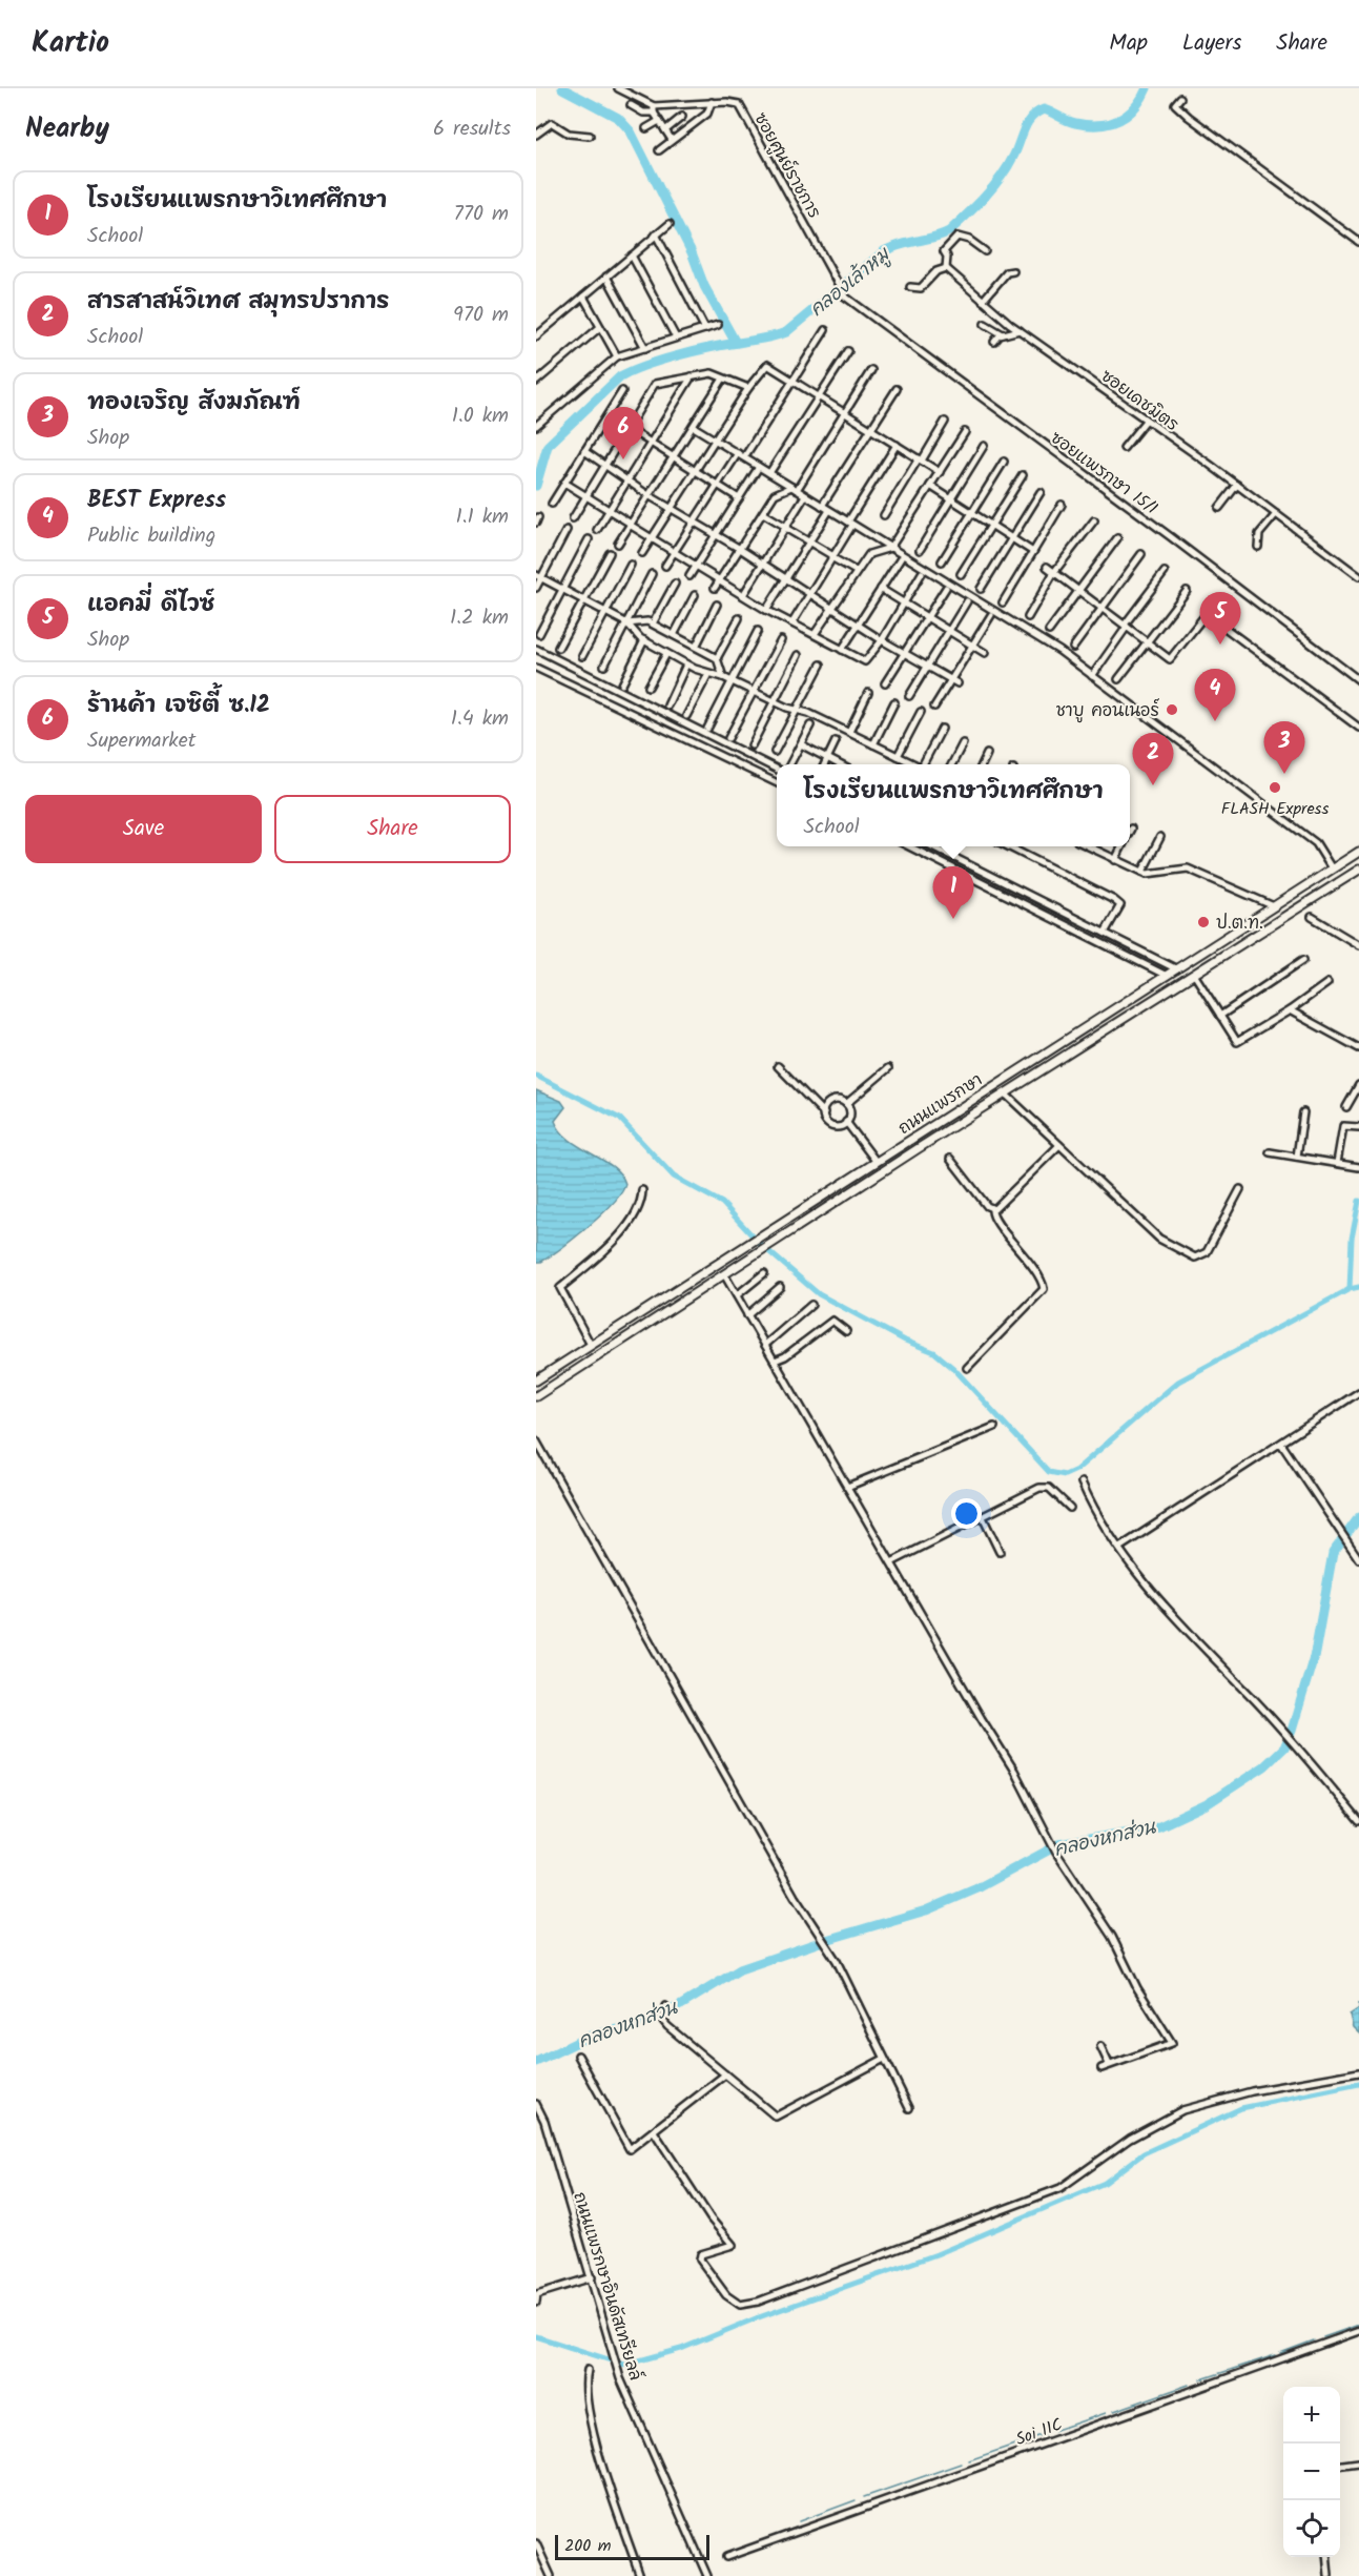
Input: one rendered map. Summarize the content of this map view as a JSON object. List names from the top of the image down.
{
  "streets": {
    "main road": ["ถนนแพรกษา"],
    "street": [
      "ซอยศูนย์ราชการ",
      "ซอยเดชมิตร",
      "ซอยแพรกษา 15/1",
      "ถนนแพรกษาอินดัสเทรียลล์",
      "Soi 11C"
    ]
  },
  "crossings": [
    ["ซอยศูนย์ราชการ", "ซอยแพรกษา 15/1"]
  ],
  "water": ["คลองเล้าหมู", "คลองหกส่วน"],
  "places": ["ชาบู คอนเนอร์", "FLASH Express", "ป.ต.ท."],
  "scale_bar": "200 m",
  "page": {
    "header": "Kartio",
    "nav": ["Map", "Layers", "Share"],
    "heading": ["Nearby", "6 results"],
    "list": [
      {
        "mark": "1",
        "name": "โรงเรียนแพรกษาวิเทศศึกษา",
        "note": "School",
        "value": "770 m"
      },
      {
        "mark": "2",
        "name": "สารสาสน์วิเทศ สมุทรปราการ",
        "note": "School",
        "value": "970 m"
      },
      {
        "mark": "3",
        "name": "ทองเจริญ สังฆภัณฑ์",
        "note": "Shop",
        "value": "1.0 km"
      },
      {
        "mark": "4",
        "name": "BEST Express",
        "note": "Public building",
        "value": "1.1 km"
      },
      {
        "mark": "5",
        "name": "แอคมี่ ดีไวซ์",
        "note": "Shop",
        "value": "1.2 km"
      },
      {
        "mark": "6",
        "name": "ร้านค้า เจซิตี้ ซ.12",
        "note": "Supermarket",
        "value": "1.4 km"
      }
    ],
    "pins": [
      "6",
      "5",
      "4",
      "3",
      "2",
      "1"
    ],
    "popup": ["โรงเรียนแพรกษาวิเทศศึกษา", "School"],
    "buttons": ["Save", "Share"],
    "map_buttons": ["+", "−"],
    "scale": "200 m"
  }
}
